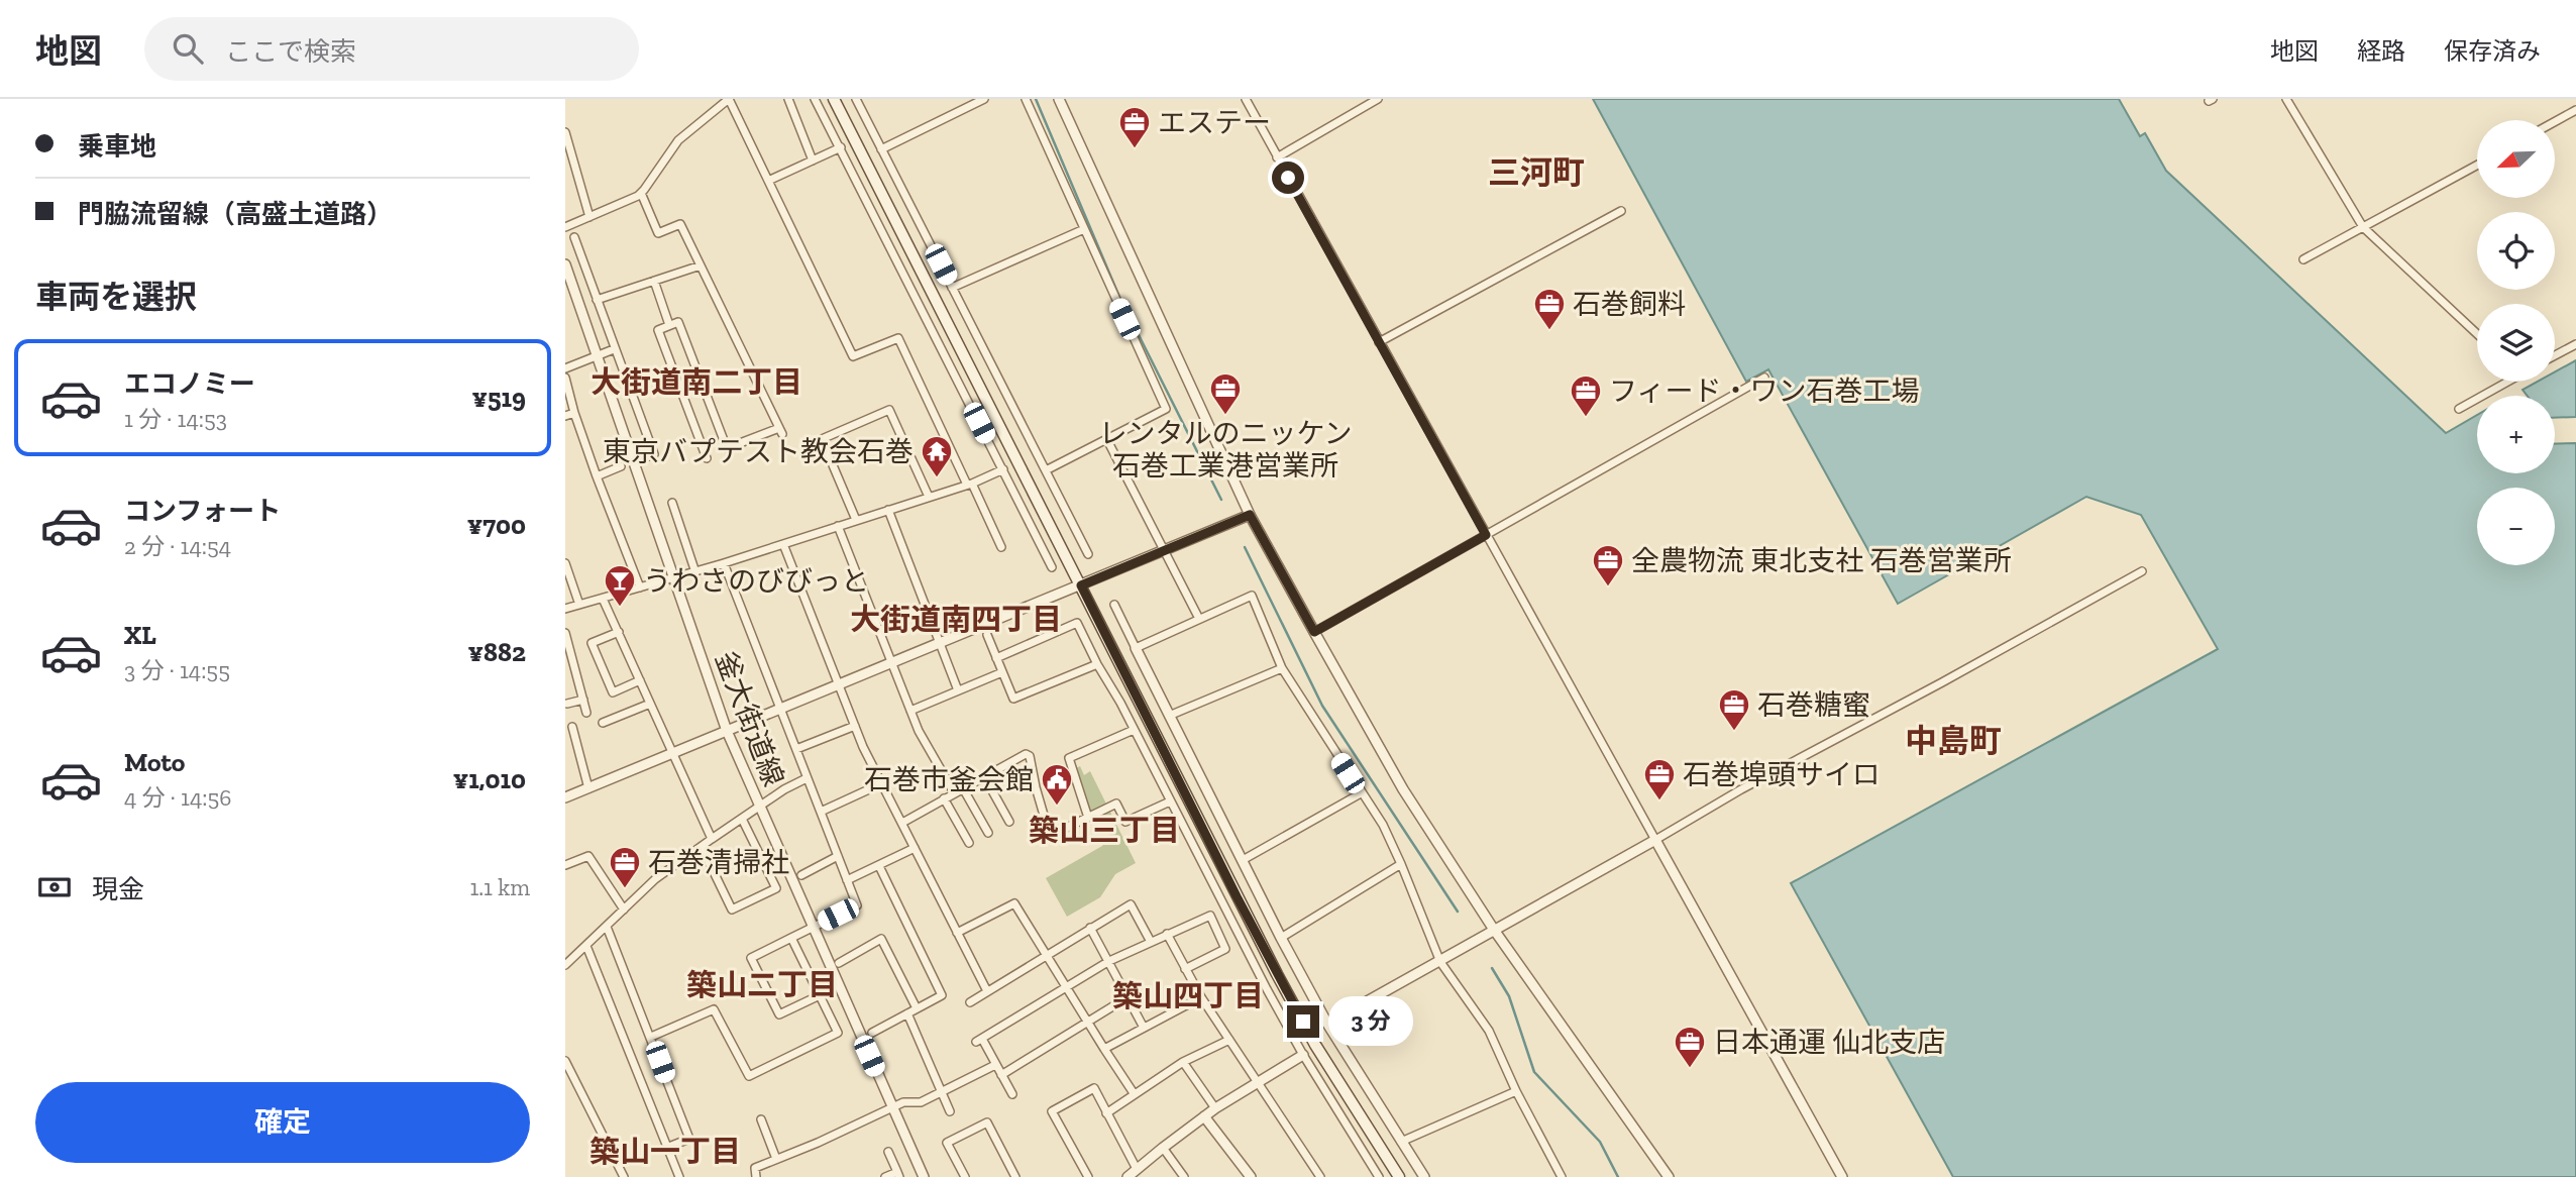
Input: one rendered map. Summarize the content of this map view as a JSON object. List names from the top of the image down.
{
  "streets": {
    "street": ["釜大街道線"]
  },
  "districts": [
    "三河町",
    "大街道南二丁目",
    "大街道南四丁目",
    "中島町",
    "築山三丁目",
    "築山二丁目",
    "築山四丁目",
    "築山一丁目"
  ],
  "places": {
    "office": [
      "エステー",
      "石巻飼料",
      "レンタルのニッケン 石巻工業港営業所",
      "フィード・ワン石巻工場",
      "全農物流 東北支社 石巻営業所",
      "石巻糖蜜",
      "石巻埠頭サイロ",
      "石巻清掃社",
      "日本通運 仙北支店"
    ],
    "temple": ["東京バプテスト教会石巻"],
    "bar": ["うわさのびびっと"],
    "public building": ["石巻市釜会館"]
  },
  "north": "bottom left",
  "page": {
    "header": "地図",
    "search": "ここで検索",
    "nav": ["地図", "経路", "保存済み"],
    "banner": ["乗車地", "門脇流留線（高盛土道路）"],
    "map_buttons": ["+", "−"],
    "heading": "車両を選択",
    "list": [
      {
        "name": "エコノミー",
        "note": "1 分 · 14:53",
        "value": "¥519"
      },
      {
        "name": "コンフォート",
        "note": "2 分 · 14:54",
        "value": "¥700"
      },
      {
        "name": "XL",
        "note": "3 分 · 14:55",
        "value": "¥882"
      },
      {
        "name": "Moto",
        "note": "4 分 · 14:56",
        "value": "¥1,010"
      }
    ],
    "pay": ["現金", "1.1 km"],
    "bubble": "3 分",
    "buttons": "確定"
  }
}
